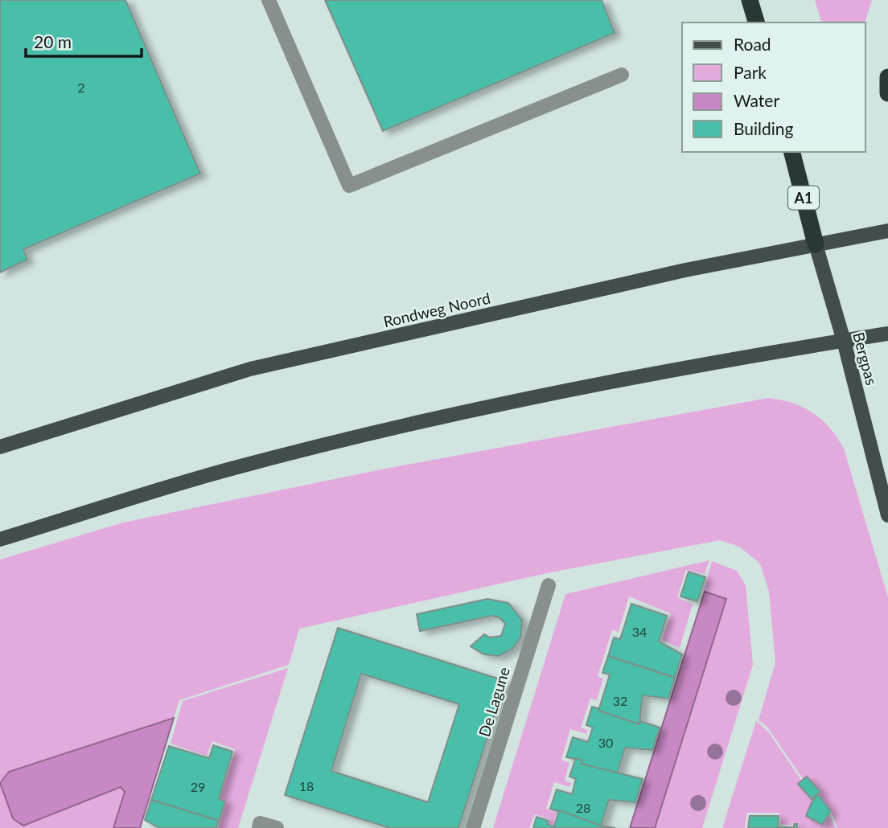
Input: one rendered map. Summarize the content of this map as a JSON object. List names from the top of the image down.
{
  "streets": {
    "highway": ["A1"],
    "main road": ["Rondweg Noord", "Bergpas"],
    "street": ["De Lagune"]
  },
  "crossings": [
    ["A1", "Rondweg Noord"],
    ["A1", "Bergpas"],
    ["Rondweg Noord", "Bergpas"]
  ],
  "house_numbers": [
    "2",
    "34",
    "32",
    "30",
    "18",
    "29",
    "28"
  ],
  "legend": [
    "Road",
    "Park",
    "Water",
    "Building"
  ],
  "scale_bar": "20 m"
}
